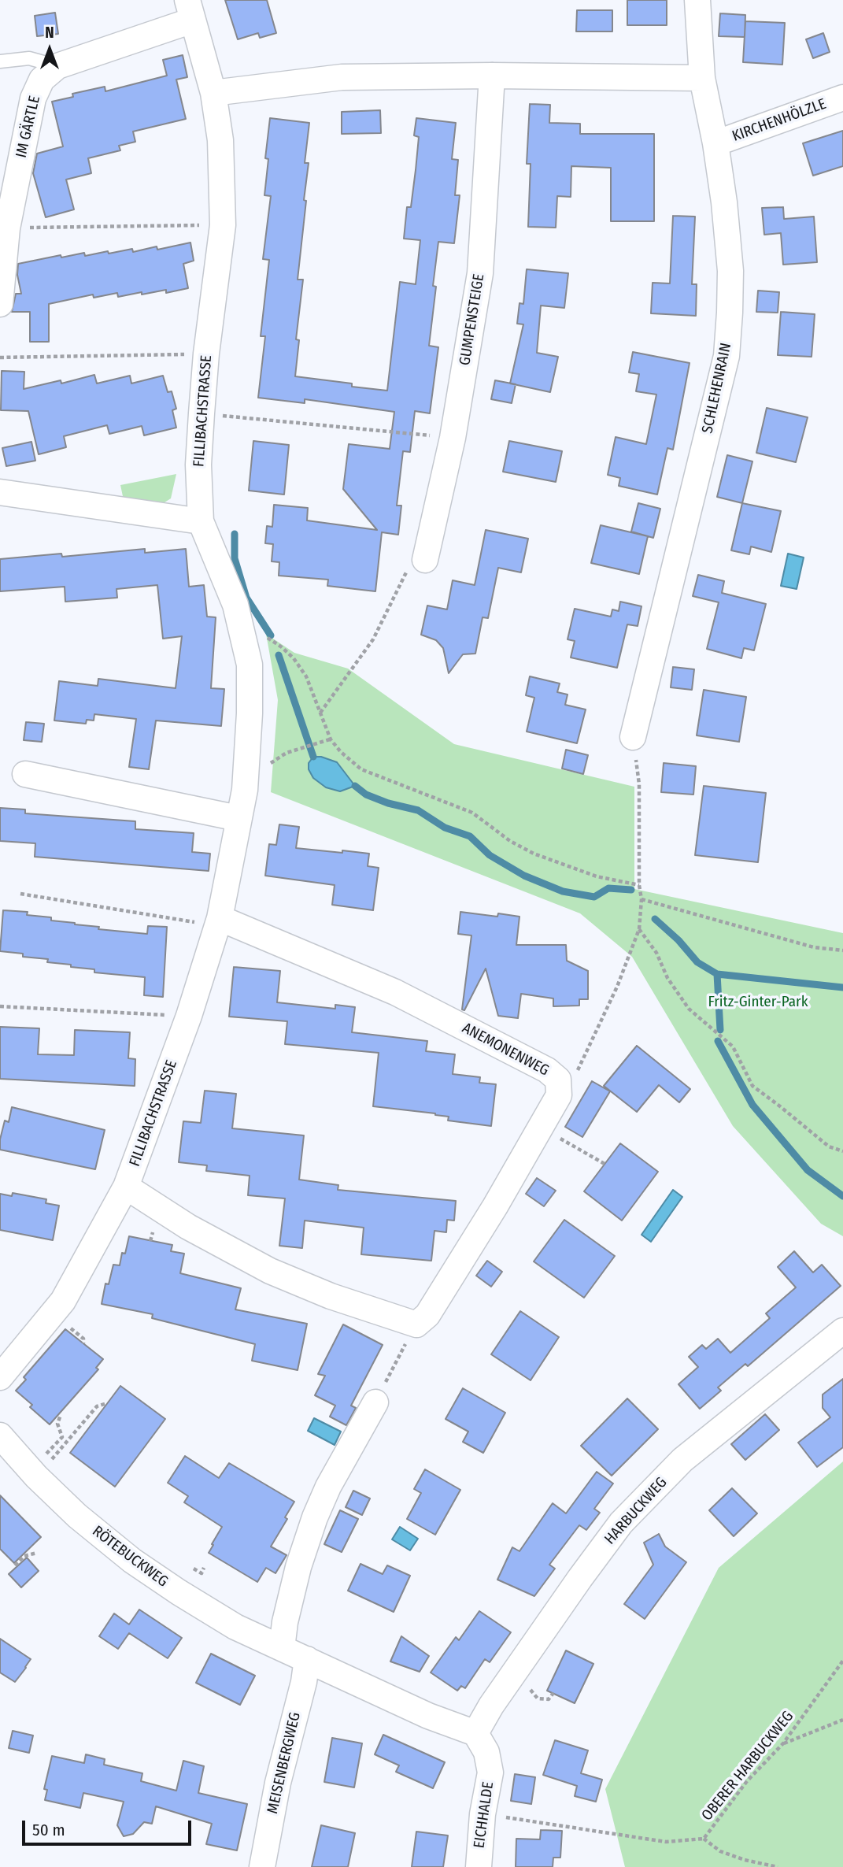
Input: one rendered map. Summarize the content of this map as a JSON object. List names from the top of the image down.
{
  "streets": {
    "street": [
      "KIRCHENHÖLZLE",
      "IM GÄRTLE",
      "GUMPENSTEIGE",
      "SCHLEHENRAIN",
      "FILLIBACHSTRASSE",
      "ANEMONENWEG",
      "HARBUCKWEG",
      "RÖTEBUCKWEG",
      "MEISENBERGWEG",
      "EICHHALDE"
    ],
    "path": ["OBERER HARBUCKWEG"]
  },
  "crossings": [
    ["KIRCHENHÖLZLE", "SCHLEHENRAIN"],
    ["IM GÄRTLE", "FILLIBACHSTRASSE"],
    ["FILLIBACHSTRASSE", "ANEMONENWEG"],
    ["HARBUCKWEG", "RÖTEBUCKWEG"],
    ["HARBUCKWEG", "EICHHALDE"],
    ["RÖTEBUCKWEG", "MEISENBERGWEG"],
    ["RÖTEBUCKWEG", "EICHHALDE"]
  ],
  "parks": ["Fritz-Ginter-Park"],
  "scale_bar": "50 m",
  "north": "top"
}
